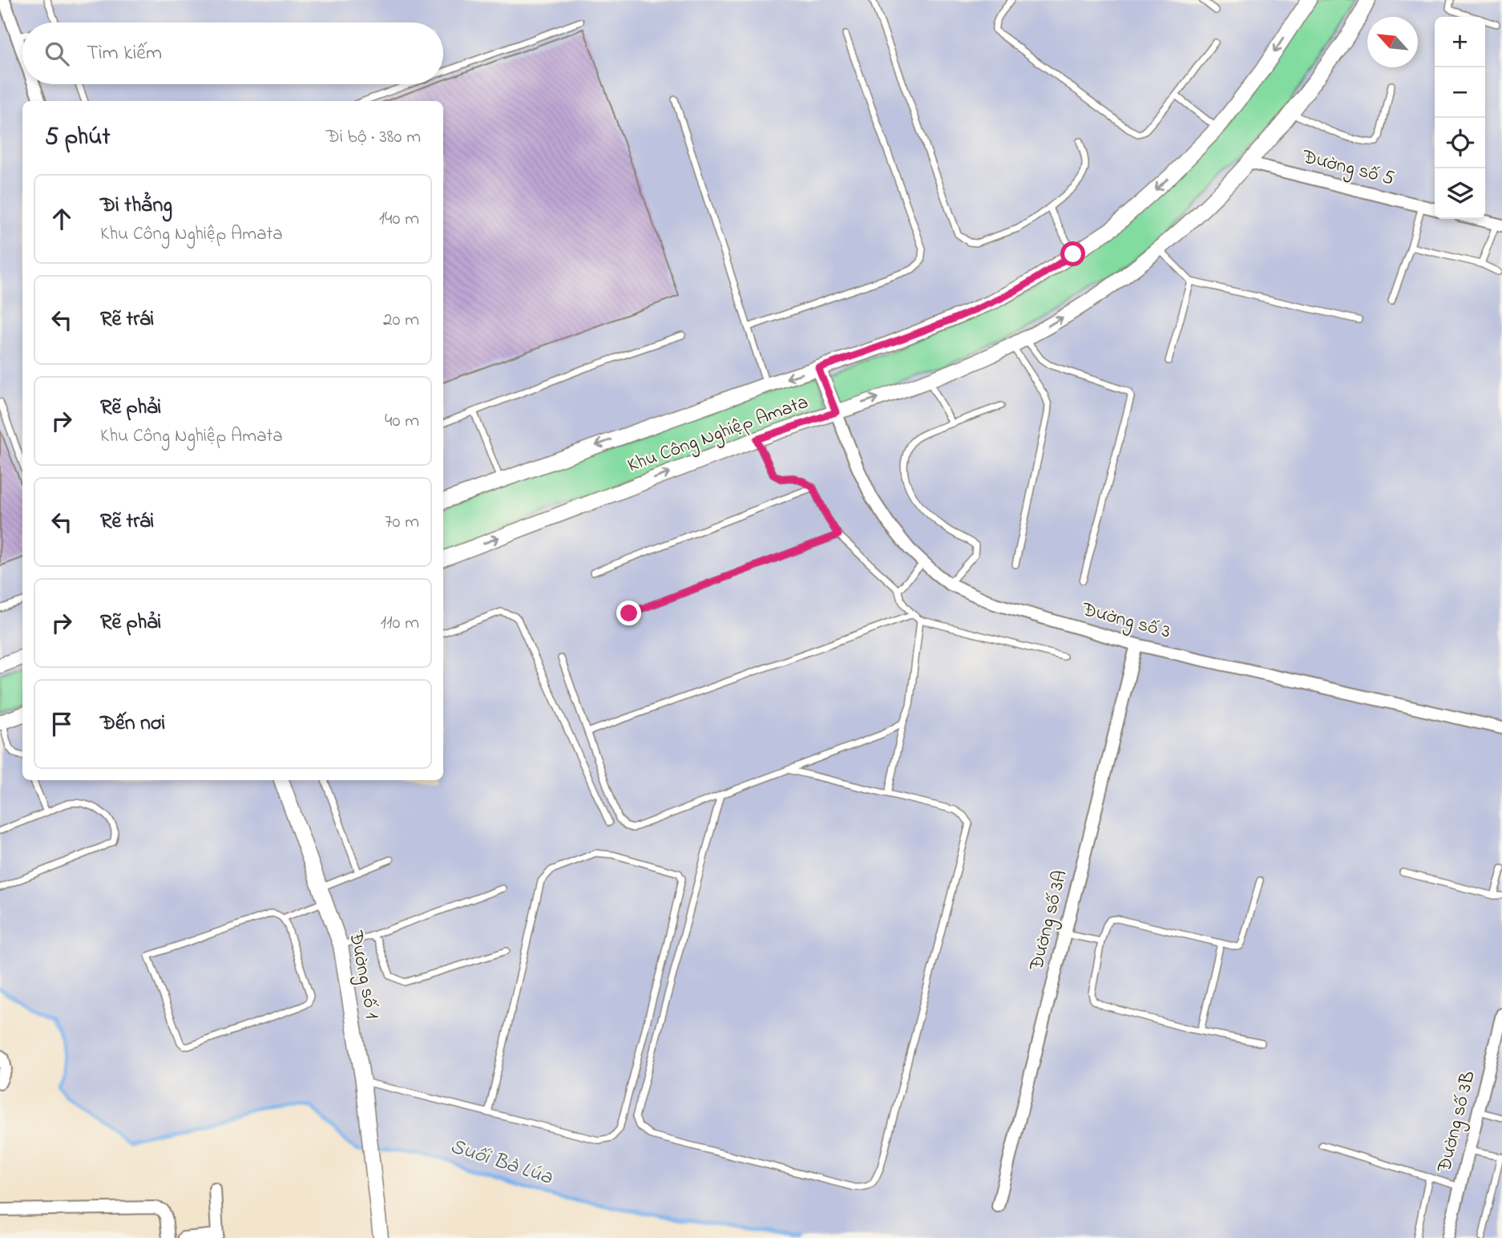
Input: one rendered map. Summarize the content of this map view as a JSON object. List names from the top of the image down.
{
  "streets": {
    "street": [
      "Đường số 5",
      "Khu Công Nghiệp Amata",
      "Đường số 3",
      "Đường số 3A",
      "Đường số 1",
      "Đường số 3B"
    ]
  },
  "crossings": [
    ["Đường số 5", "Khu Công Nghiệp Amata"],
    ["Khu Công Nghiệp Amata", "Đường số 3"],
    ["Đường số 3", "Đường số 3A"]
  ],
  "water": ["Suối Bà Lúa"],
  "north": "top left",
  "page": {
    "map_buttons": ["+", "−"],
    "search": "Tìm kiếm",
    "heading": ["5 phút", "Đi bộ · 380 m"],
    "list": [
      ["Đi thẳng", "Khu Công Nghiệp Amata", "140 m"],
      ["Rẽ trái", "20 m"],
      ["Rẽ phải", "Khu Công Nghiệp Amata", "40 m"],
      ["Rẽ trái", "70 m"],
      ["Rẽ phải", "110 m"],
      "Đến nơi"
    ]
  }
}
